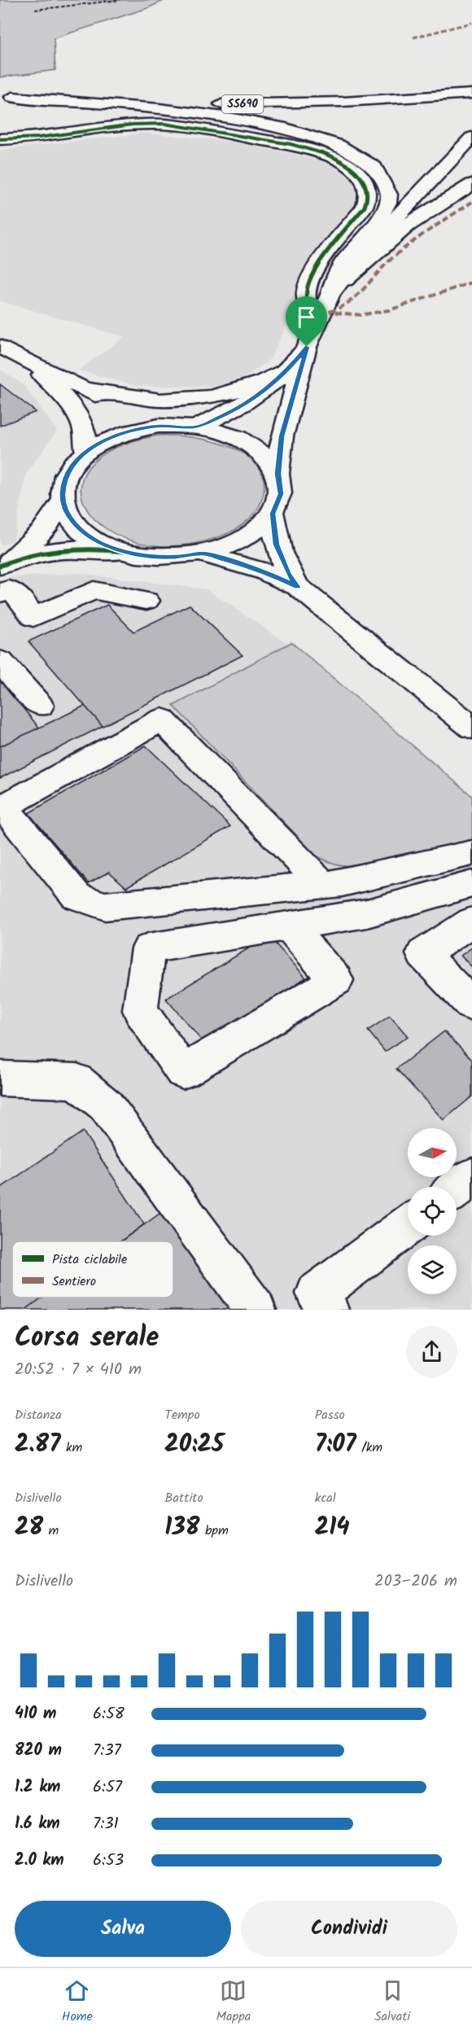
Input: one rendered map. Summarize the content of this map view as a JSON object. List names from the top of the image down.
{
  "streets": {
    "main road": ["SS690"]
  },
  "legend": ["Pista ciclabile", "Sentiero"],
  "north": "right",
  "page": {
    "heading": ["Corsa serale", "20:52 · 7 × 410 m"],
    "stats": [
      ["Distanza", "2.87 km"],
      ["Tempo", "20:25"],
      ["Passo", "7:07 /km"],
      ["Dislivello", "28 m"],
      ["Battito", "138 bpm"],
      ["kcal", "214"]
    ],
    "chart": ["Dislivello", "203–206 m"],
    "list": [
      {
        "name": "410 m",
        "note": "6:58"
      },
      {
        "name": "820 m",
        "note": "7:37"
      },
      {
        "name": "1.2 km",
        "note": "6:57"
      },
      {
        "name": "1.6 km",
        "note": "7:31"
      },
      {
        "name": "2.0 km",
        "note": "6:53"
      }
    ],
    "buttons": ["Salva", "Condividi"],
    "tabs": ["Home", "Mappa", "Salvati"]
  }
}
